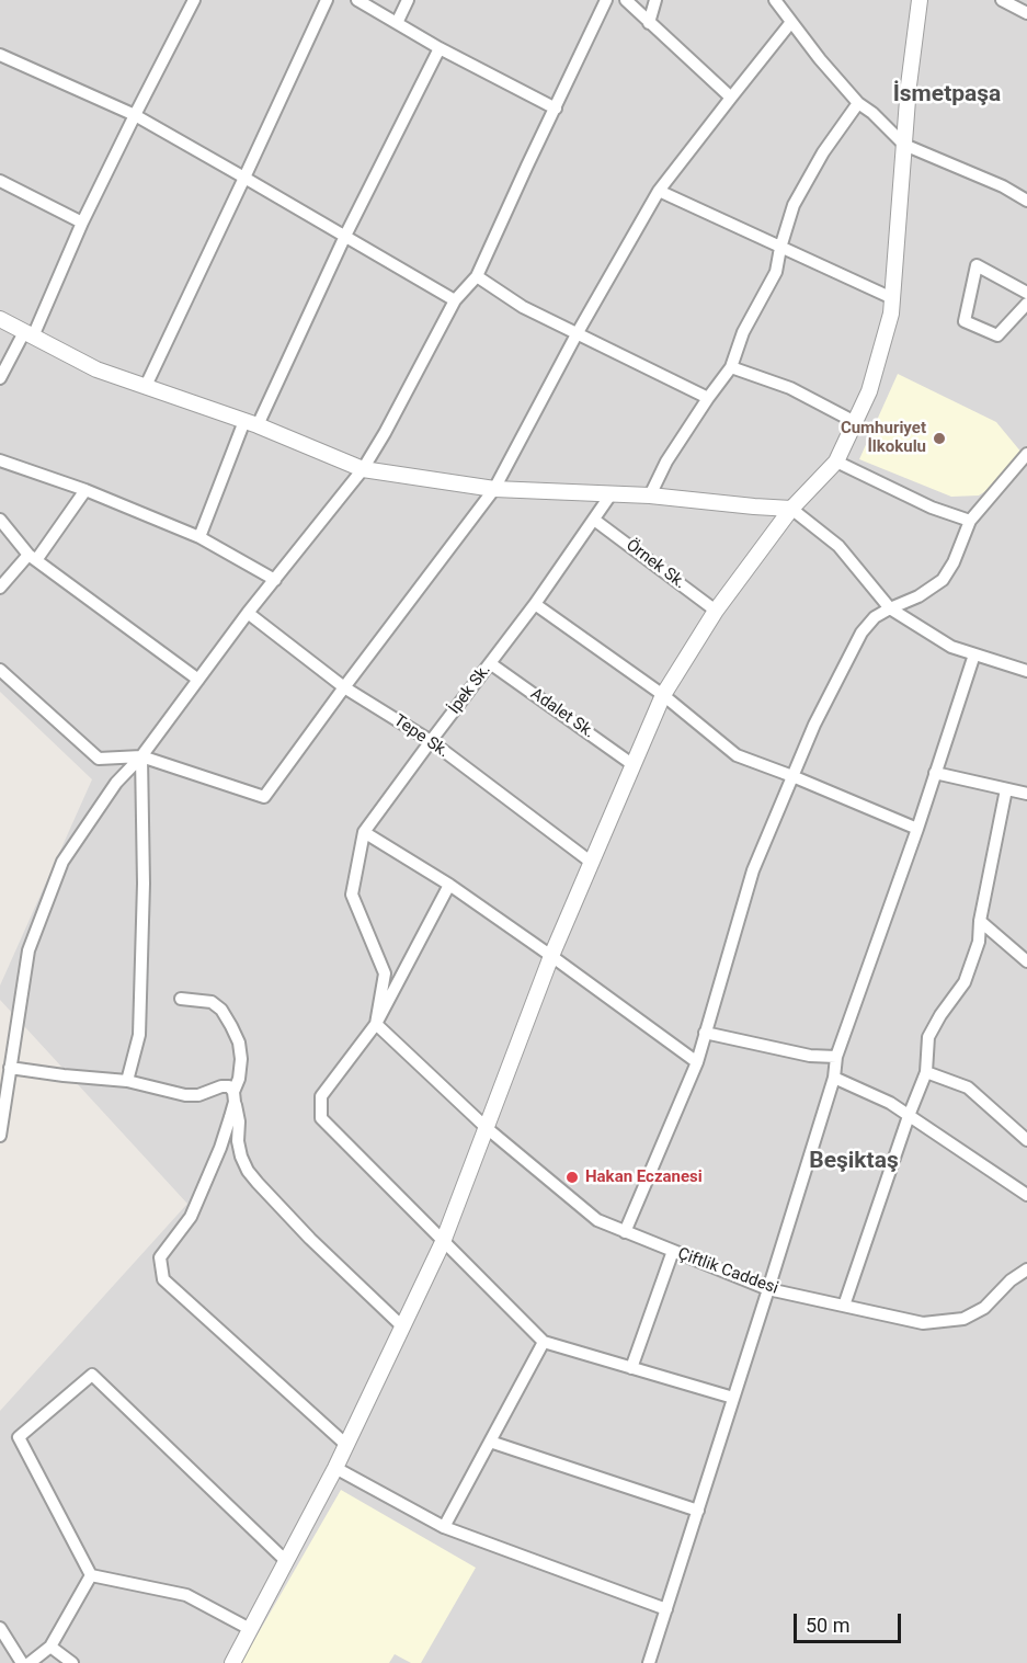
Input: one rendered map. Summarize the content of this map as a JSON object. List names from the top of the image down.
{
  "streets": {
    "street": [
      "Örnek Sk.",
      "İpek Sk.",
      "Adalet Sk.",
      "Tepe Sk.",
      "Çiftlik Caddesi"
    ]
  },
  "crossings": [
    ["Örnek Sk.", "İpek Sk."],
    ["İpek Sk.", "Adalet Sk."],
    ["İpek Sk.", "Tepe Sk."],
    ["İpek Sk.", "Çiftlik Caddesi"]
  ],
  "districts": ["İsmetpaşa", "Beşiktaş"],
  "places": ["Cumhuriyet İlkokulu", "Hakan Eczanesi"],
  "scale_bar": "50 m"
}
